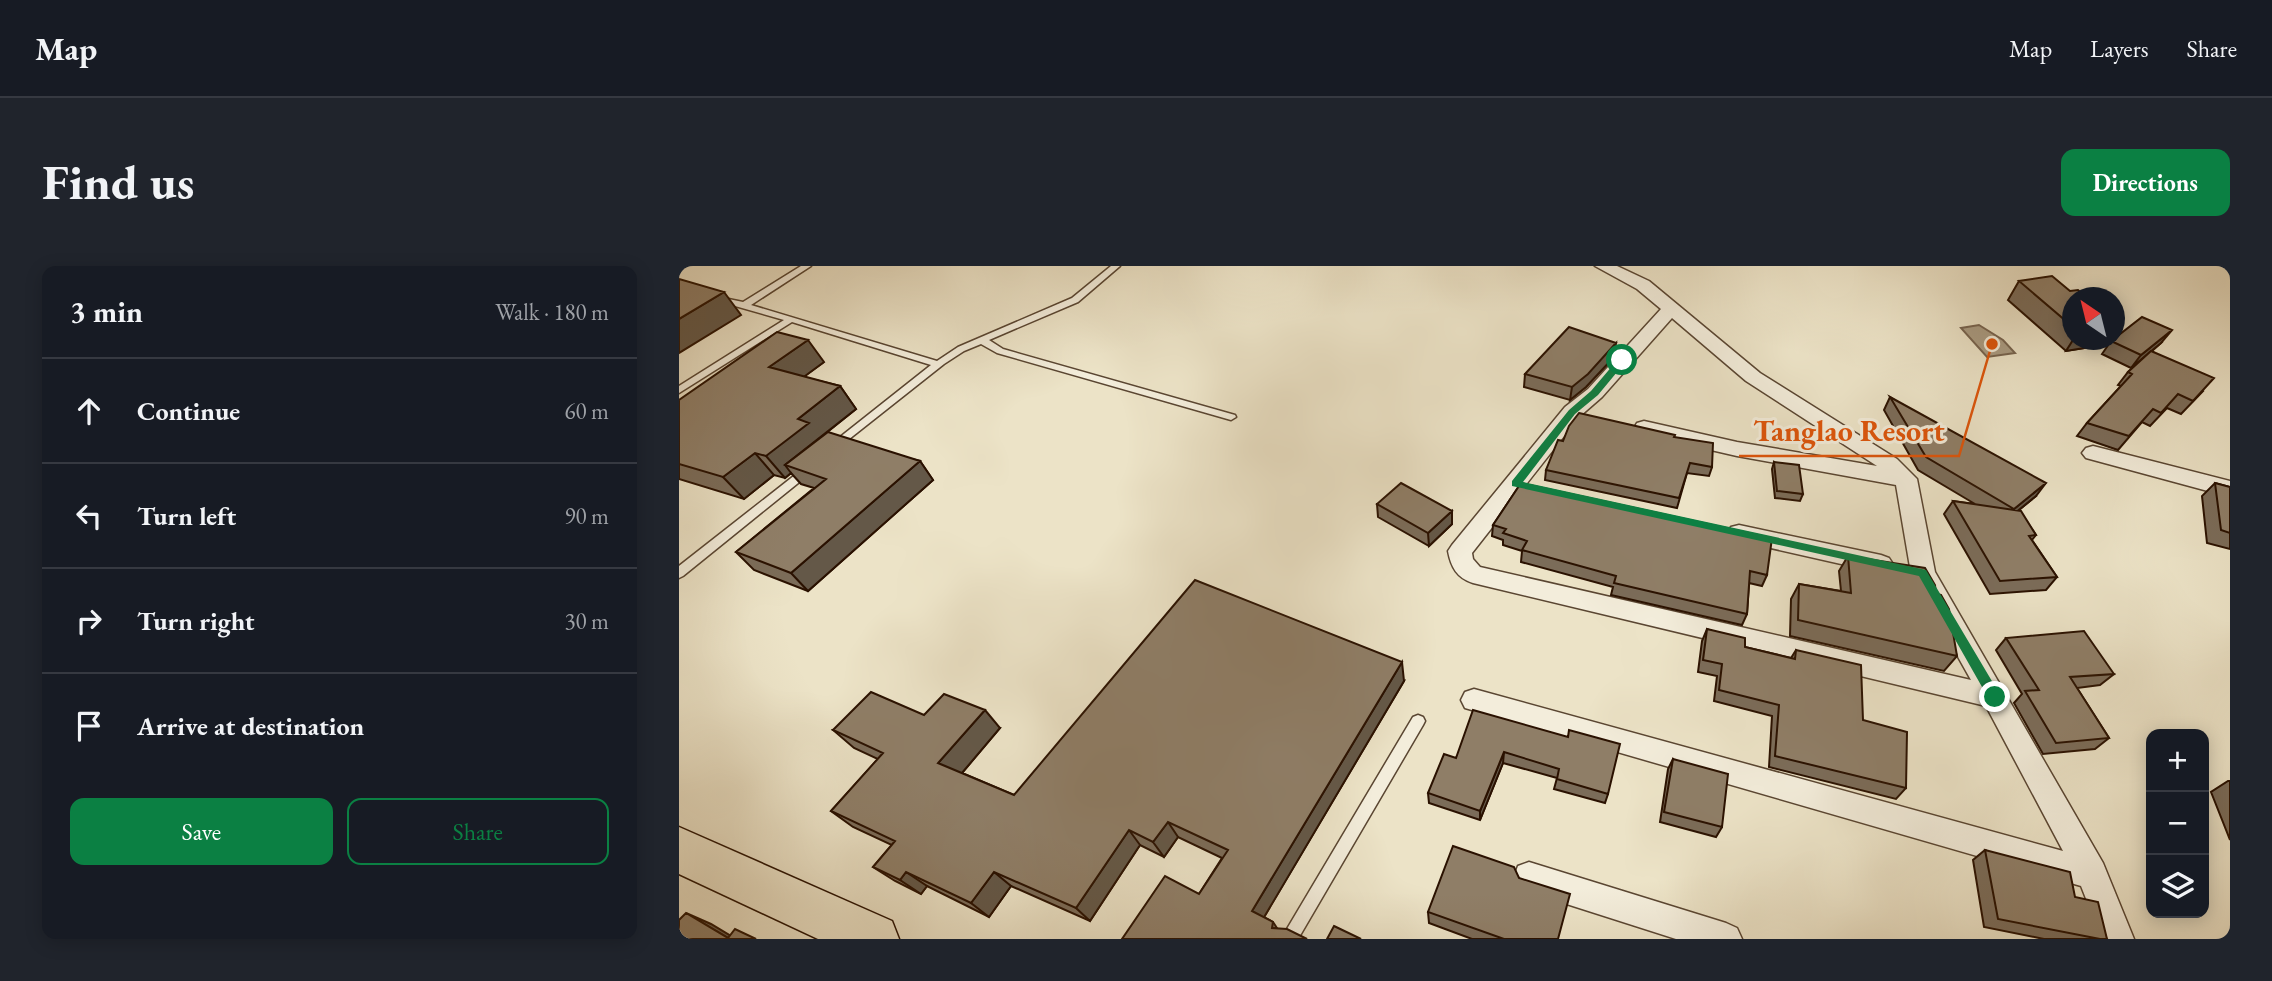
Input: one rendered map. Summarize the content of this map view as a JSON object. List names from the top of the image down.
{
  "places": ["Tanglao Resort"],
  "north": "top left",
  "page": {
    "header": "Map",
    "nav": ["Map", "Layers", "Share"],
    "buttons": [
      "Directions",
      ["Save", "Share"]
    ],
    "title": "Find us",
    "heading": ["3 min", "Walk · 180 m"],
    "list": [
      ["Continue", "60 m"],
      ["Turn left", "90 m"],
      ["Turn right", "30 m"],
      "Arrive at destination"
    ],
    "map_buttons": ["+", "−"]
  }
}
